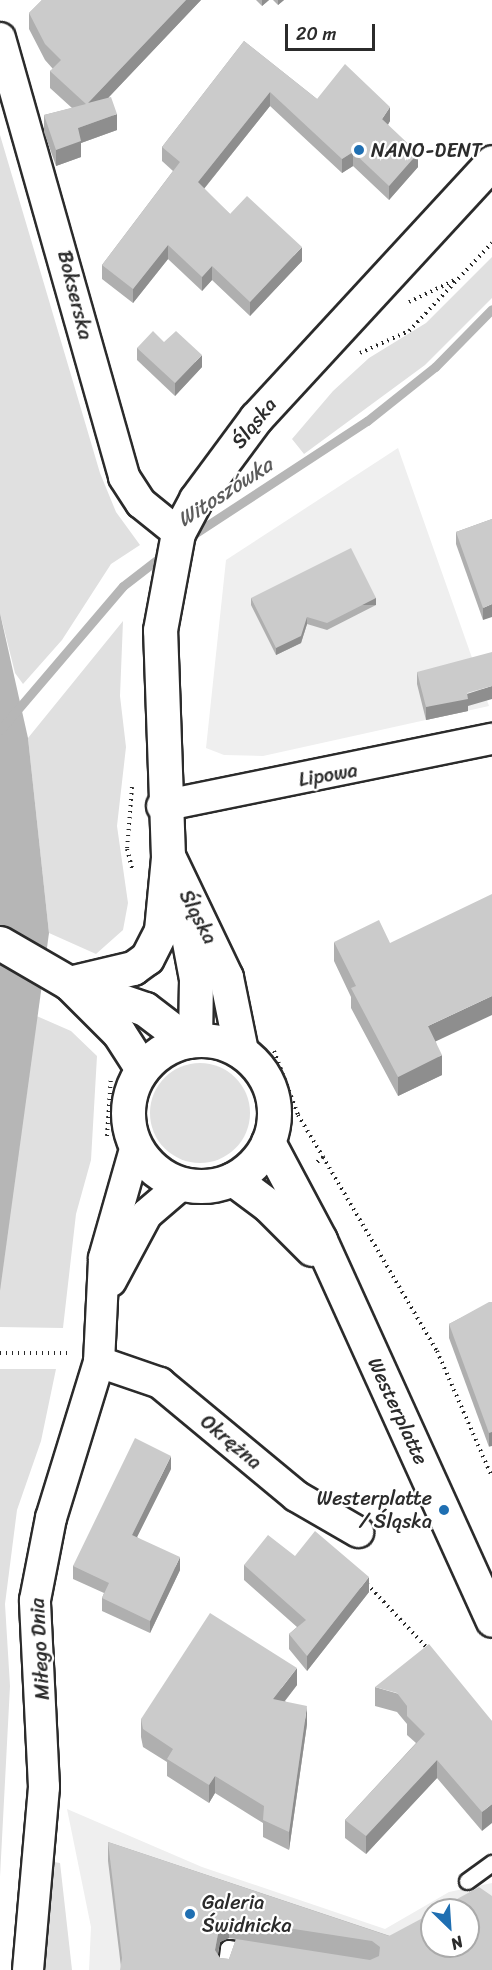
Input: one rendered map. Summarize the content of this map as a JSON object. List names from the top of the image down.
{
  "streets": {
    "street": [
      "Bokserska",
      "Śląska",
      "Lipowa",
      "Westerplatte",
      "Okrężna",
      "Miłego Dnia"
    ]
  },
  "crossings": [
    ["Bokserska", "Śląska"],
    ["Śląska", "Lipowa"],
    ["Śląska", "Westerplatte"],
    ["Śląska", "Miłego Dnia"],
    ["Westerplatte", "Miłego Dnia"],
    ["Okrężna", "Miłego Dnia"]
  ],
  "water": ["Witoszówka"],
  "places": ["NANO-DENT", "Westerplatte / Śląska", "Galeria Świdnicka"],
  "scale_bar": "20 m",
  "north": "bottom right"
}
